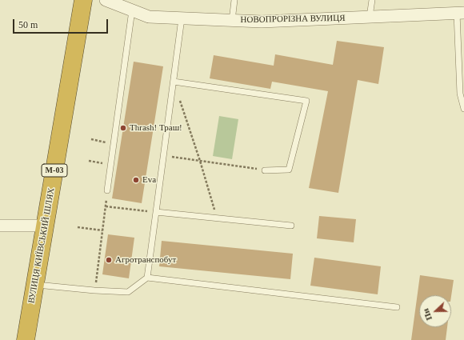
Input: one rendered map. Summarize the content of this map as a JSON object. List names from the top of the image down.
{
  "streets": {
    "highway": ["М-03", "ВУЛИЦЯ КИЇВСЬКИЙ ШЛЯХ"],
    "street": ["НОВОПРОРІЗНА ВУЛИЦЯ"]
  },
  "places": ["Thrash! Траш!", "Eva", "Агротранспобут"],
  "scale_bar": "50 m",
  "north": "left"
}
